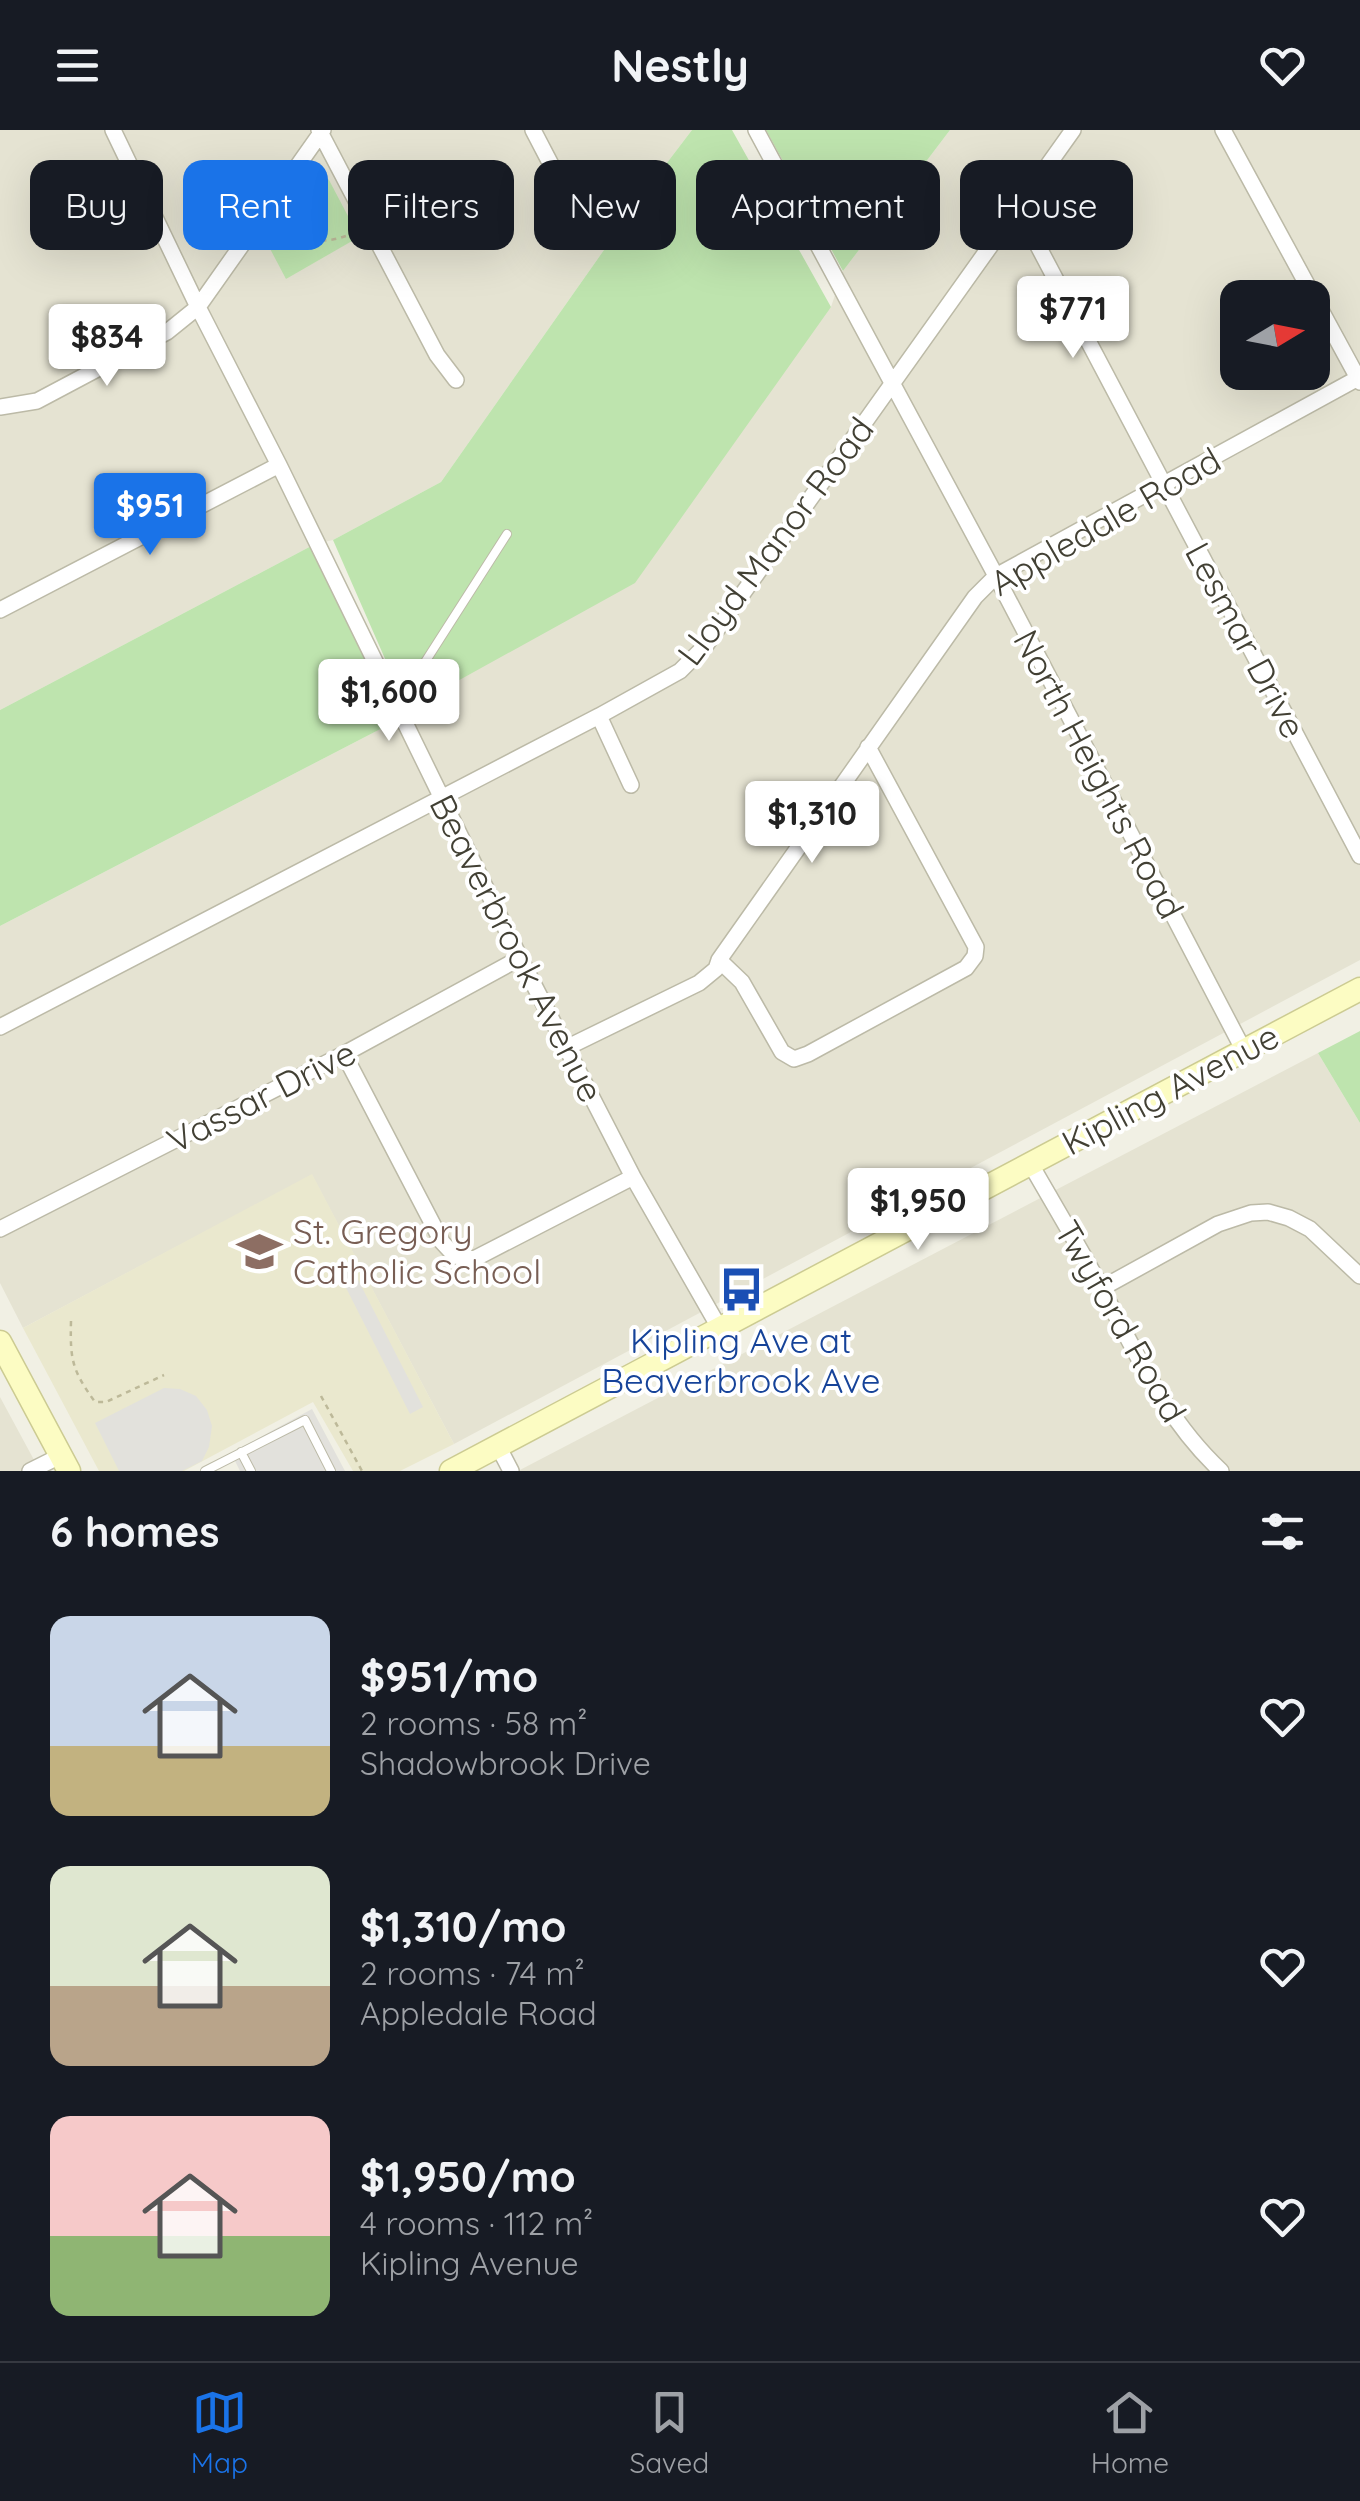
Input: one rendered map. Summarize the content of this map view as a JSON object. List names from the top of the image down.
{
  "streets": {
    "main road": ["Kipling Avenue"],
    "street": [
      "Appledale Road",
      "Lloyd Manor Road",
      "Lesmar Drive",
      "North Heights Road",
      "Beaverbrook Avenue",
      "Vassar Drive",
      "Twyford Road"
    ]
  },
  "crossings": [
    ["Appledale Road", "Lesmar Drive"],
    ["Appledale Road", "North Heights Road"],
    ["Appledale Road", "Beaverbrook Avenue"],
    ["Lloyd Manor Road", "North Heights Road"],
    ["Lloyd Manor Road", "Beaverbrook Avenue"],
    ["North Heights Road", "Kipling Avenue"],
    ["Beaverbrook Avenue", "Kipling Avenue"],
    ["Beaverbrook Avenue", "Vassar Drive"],
    ["Kipling Avenue", "Twyford Road"]
  ],
  "places": {
    "school or university": ["St. Gregory Catholic School"],
    "bus stop": ["Kipling Ave at Beaverbrook Ave"]
  },
  "north": "right",
  "page": {
    "header": "Nestly",
    "chip": [
      "Buy",
      "Rent",
      "Filters",
      "New",
      "Apartment",
      "House"
    ],
    "price": [
      "$771",
      "$834",
      "$951",
      "$1,600",
      "$1,310",
      "$1,950"
    ],
    "heading": "6 homes",
    "list": [
      {
        "name": "$951/mo",
        "note": "2 rooms · 58 m² · Shadowbrook Drive"
      },
      {
        "name": "$1,310/mo",
        "note": "2 rooms · 74 m² · Appledale Road"
      },
      {
        "name": "$1,950/mo",
        "note": "4 rooms · 112 m² · Kipling Avenue"
      }
    ],
    "tabs": ["Map", "Saved", "Home"]
  }
}
